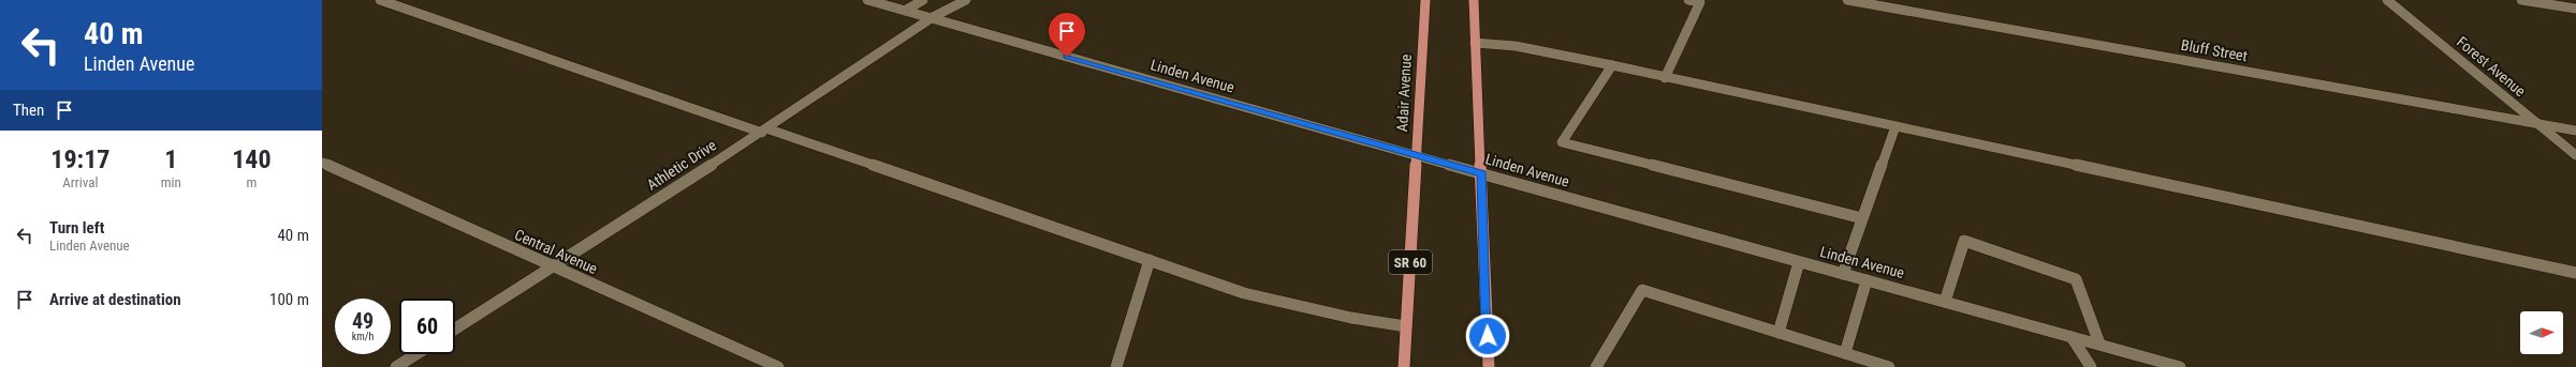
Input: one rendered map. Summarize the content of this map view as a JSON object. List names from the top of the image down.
{
  "streets": {
    "main road": ["Adair Avenue", "SR 60"],
    "street": [
      "Bluff Street",
      "Forest Avenue",
      "Linden Avenue",
      "Athletic Drive",
      "Central Avenue"
    ]
  },
  "crossings": [
    ["Bluff Street", "Forest Avenue"],
    ["Linden Avenue", "Adair Avenue"],
    ["Linden Avenue", "Athletic Drive"],
    ["Athletic Drive", "Central Avenue"]
  ],
  "north": "right",
  "page": {
    "turn": ["40 m", "Linden Avenue"],
    "then": "Then",
    "eta": [
      "19:17",
      "Arrival",
      "1",
      "min",
      "140",
      "m"
    ],
    "list": [
      {
        "name": "Turn left",
        "note": "Linden Avenue",
        "value": "40 m"
      },
      {
        "name": "Arrive at destination",
        "value": "100 m"
      }
    ],
    "speed": "49 km/h",
    "limit": "60"
  }
}
